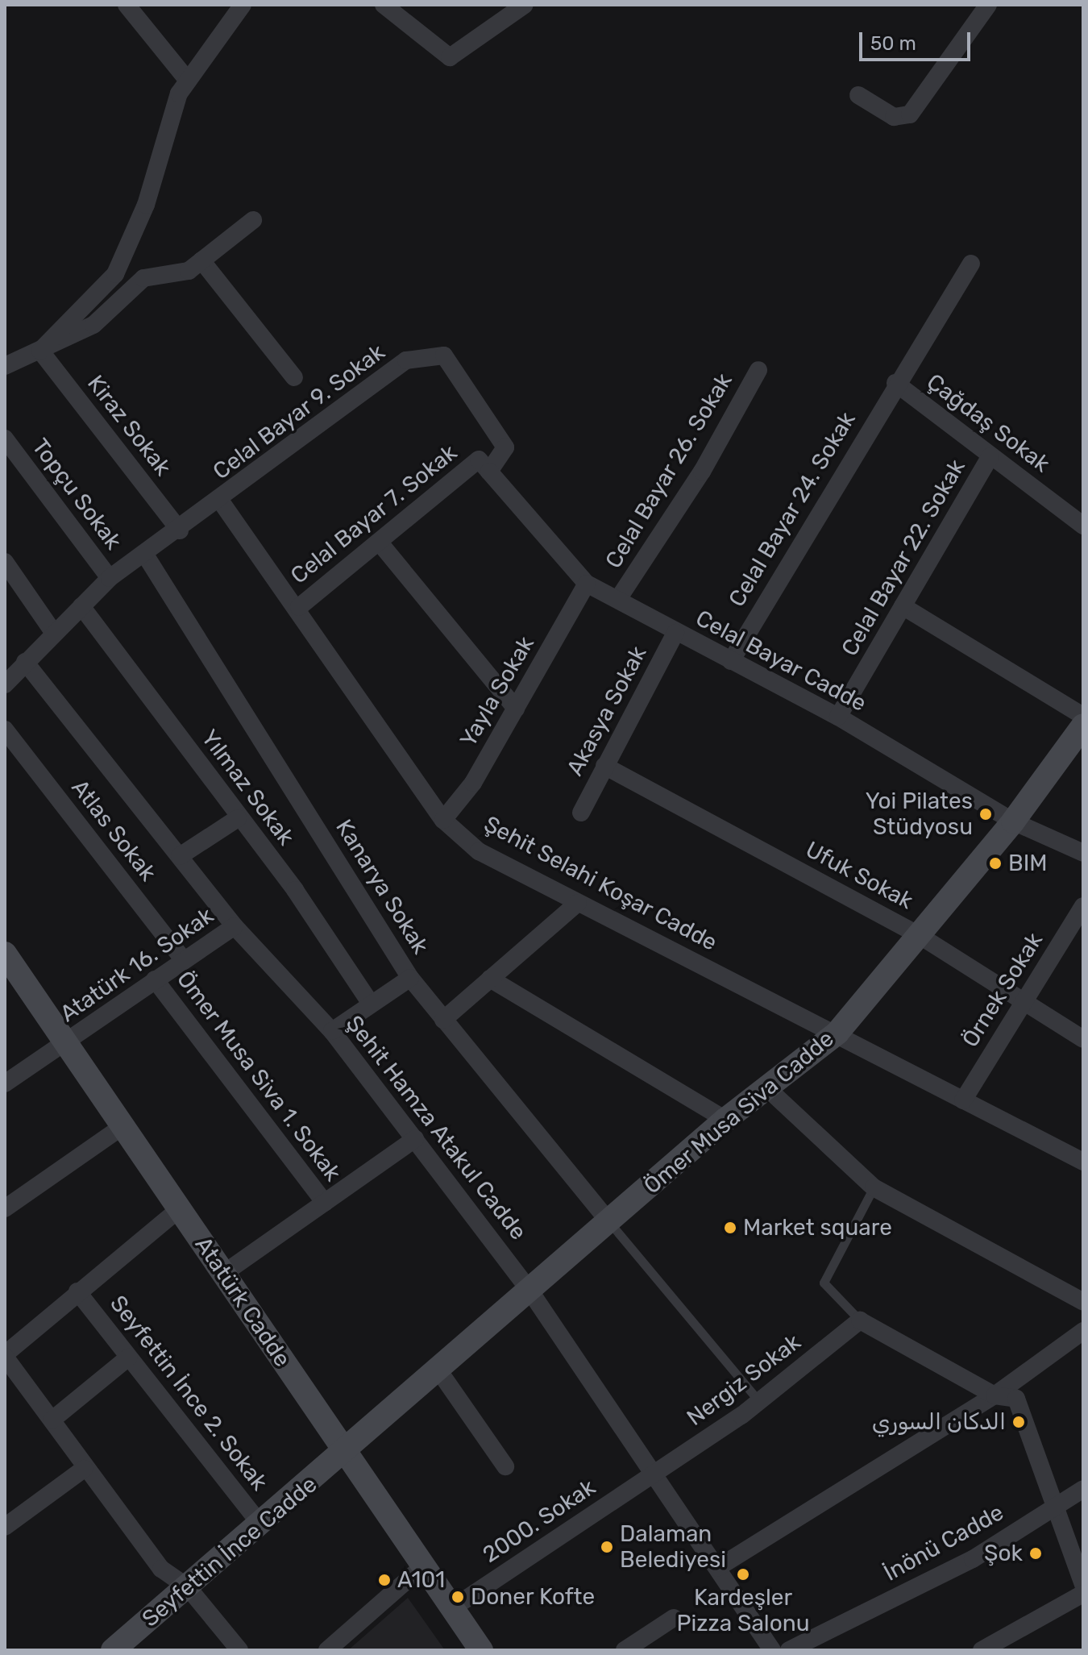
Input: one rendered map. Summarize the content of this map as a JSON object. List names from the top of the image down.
{
  "streets": {
    "main road": ["Ömer Musa Siva Cadde", "Atatürk Cadde", "Seyfettin İnce Cadde"],
    "street": [
      "Celal Bayar 9. Sokak",
      "Çağdaş Sokak",
      "Kiraz Sokak",
      "Celal Bayar 26. Sokak",
      "Topçu Sokak",
      "Celal Bayar 24. Sokak",
      "Celal Bayar 7. Sokak",
      "Celal Bayar 22. Sokak",
      "Celal Bayar Cadde",
      "Yayla Sokak",
      "Akasya Sokak",
      "Yılmaz Sokak",
      "Atlas Sokak",
      "Ufuk Sokak",
      "Şehit Selahi Koşar Cadde",
      "Kanarya Sokak",
      "Atatürk 16. Sokak",
      "Örnek Sokak",
      "Ömer Musa Siva 1. Sokak",
      "Şehit Hamza Atakul Cadde",
      "Nergiz Sokak",
      "Seyfettin İnce 2. Sokak",
      "2000. Sokak",
      "İnönü Cadde"
    ]
  },
  "crossings": [
    ["Celal Bayar 9. Sokak", "Kiraz Sokak"],
    ["Celal Bayar 9. Sokak", "Topçu Sokak"],
    ["Celal Bayar 9. Sokak", "Celal Bayar 7. Sokak"],
    ["Celal Bayar 9. Sokak", "Celal Bayar Cadde"],
    ["Celal Bayar 9. Sokak", "Yılmaz Sokak"],
    ["Celal Bayar 9. Sokak", "Şehit Selahi Koşar Cadde"],
    ["Celal Bayar 9. Sokak", "Kanarya Sokak"],
    ["Celal Bayar 9. Sokak", "Şehit Hamza Atakul Cadde"],
    ["Çağdaş Sokak", "Celal Bayar 24. Sokak"],
    ["Çağdaş Sokak", "Celal Bayar 22. Sokak"],
    ["Celal Bayar 26. Sokak", "Celal Bayar Cadde"],
    ["Celal Bayar 24. Sokak", "Celal Bayar Cadde"],
    ["Celal Bayar 7. Sokak", "Celal Bayar Cadde"],
    ["Celal Bayar 7. Sokak", "Şehit Selahi Koşar Cadde"],
    ["Celal Bayar 22. Sokak", "Celal Bayar Cadde"],
    ["Celal Bayar Cadde", "Yayla Sokak"],
    ["Celal Bayar Cadde", "Akasya Sokak"],
    ["Celal Bayar Cadde", "Ömer Musa Siva Cadde"],
    ["Yayla Sokak", "Şehit Selahi Koşar Cadde"],
    ["Akasya Sokak", "Ufuk Sokak"],
    ["Atlas Sokak", "Atatürk 16. Sokak"],
    ["Ufuk Sokak", "Örnek Sokak"],
    ["Ufuk Sokak", "Ömer Musa Siva Cadde"],
    ["Şehit Selahi Koşar Cadde", "Örnek Sokak"],
    ["Şehit Selahi Koşar Cadde", "Ömer Musa Siva Cadde"],
    ["Kanarya Sokak", "Ömer Musa Siva Cadde"],
    ["Atatürk 16. Sokak", "Ömer Musa Siva 1. Sokak"],
    ["Atatürk 16. Sokak", "Şehit Hamza Atakul Cadde"],
    ["Atatürk 16. Sokak", "Atatürk Cadde"],
    ["Ömer Musa Siva Cadde", "Şehit Hamza Atakul Cadde"],
    ["Ömer Musa Siva Cadde", "Atatürk Cadde"],
    ["Ömer Musa Siva Cadde", "Seyfettin İnce Cadde"],
    ["Şehit Hamza Atakul Cadde", "Nergiz Sokak"],
    ["Şehit Hamza Atakul Cadde", "2000. Sokak"],
    ["Atatürk Cadde", "2000. Sokak"],
    ["Atatürk Cadde", "Seyfettin İnce Cadde"],
    ["Nergiz Sokak", "2000. Sokak"],
    ["Seyfettin İnce 2. Sokak", "Seyfettin İnce Cadde"]
  ],
  "places": [
    "Yoi Pilates Stüdyosu",
    "BIM",
    "Market square",
    "الدكان السوري",
    "Dalaman Belediyesi",
    "Şok",
    "Kardeşler Pizza Salonu",
    "A101",
    "Doner Kofte"
  ],
  "scale_bar": "50 m"
}
